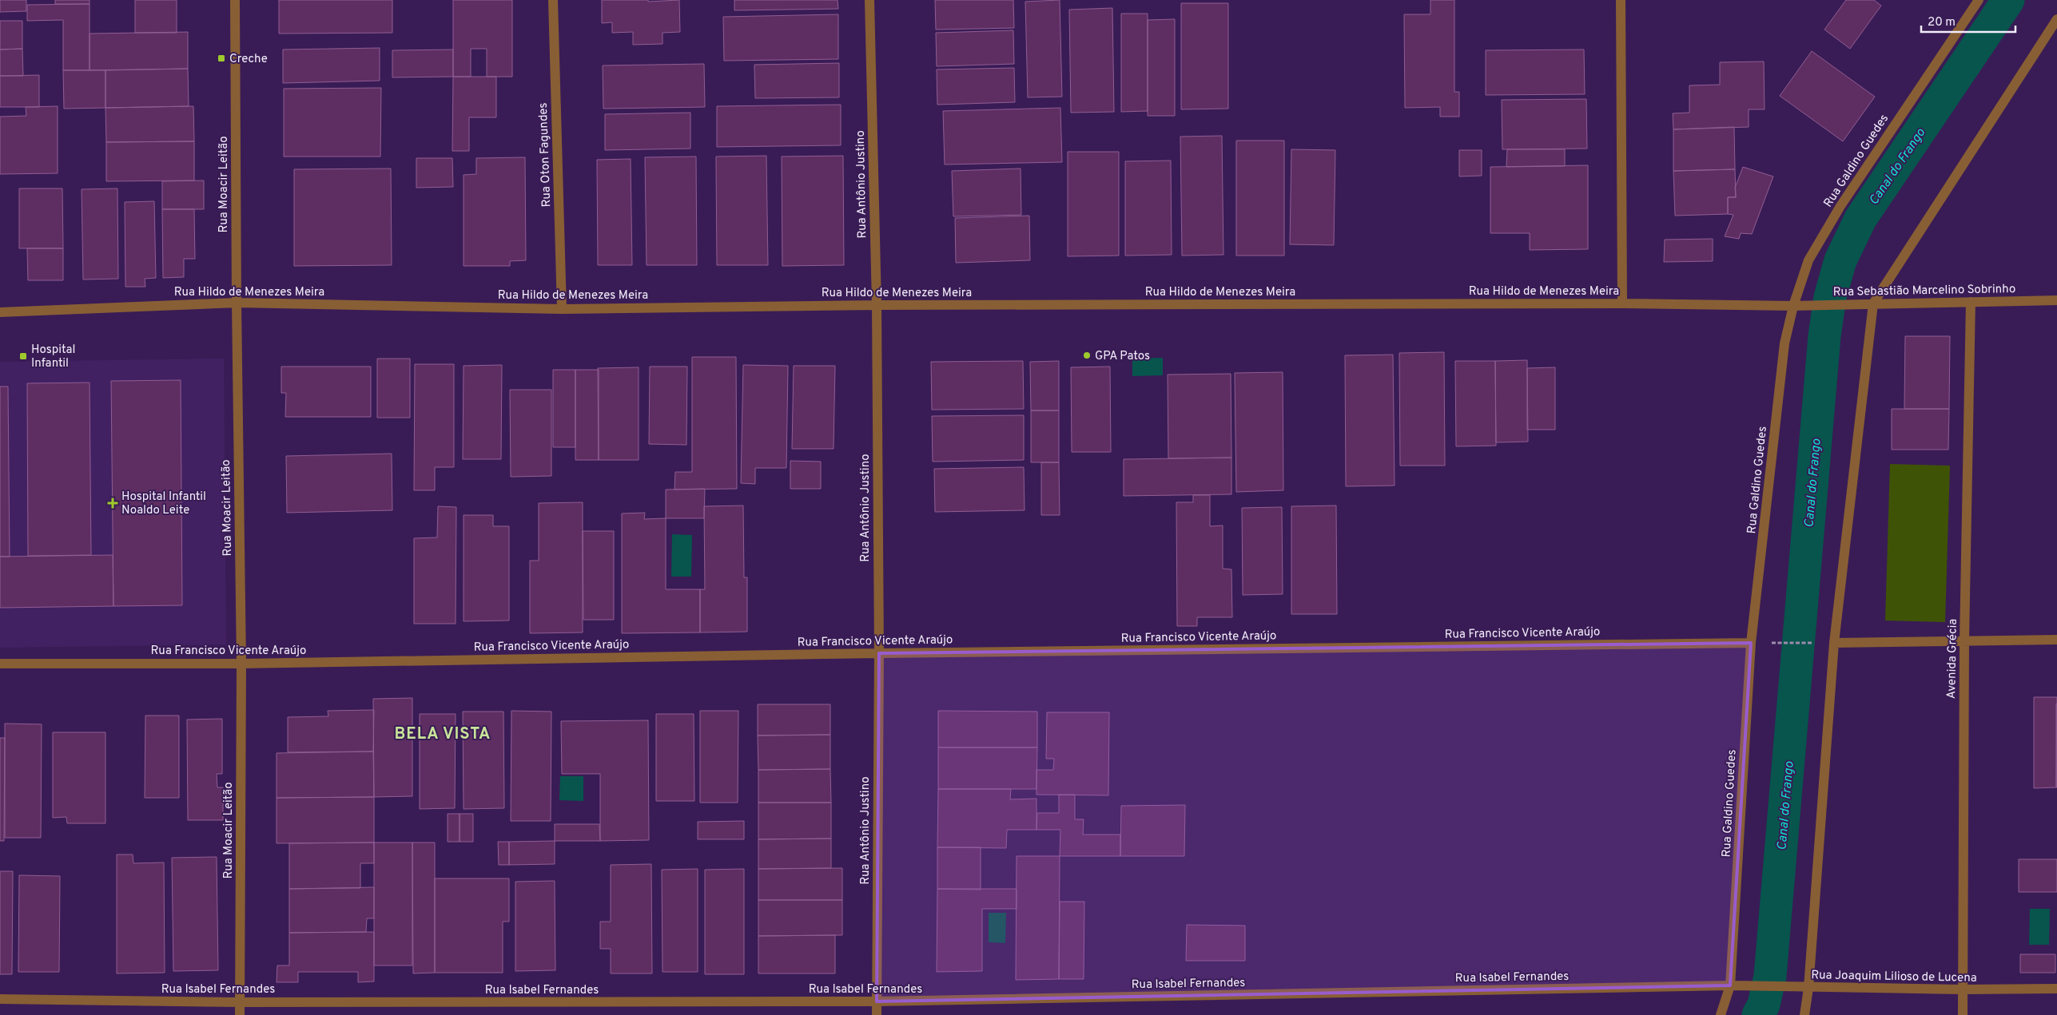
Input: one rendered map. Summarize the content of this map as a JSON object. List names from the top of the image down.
{
  "streets": {
    "street": [
      "Rua Oton Fagundes",
      "Rua Galdino Guedes",
      "Rua Moacir Leitão",
      "Rua Antônio Justino",
      "Rua Sebastião Marcelino Sobrinho",
      "Rua Hildo de Menezes Meira",
      "Rua Francisco Vicente Araújo",
      "Avenida Grécia",
      "Rua Joaquim Lilioso de Lucena",
      "Rua Isabel Fernandes"
    ]
  },
  "crossings": [
    ["Rua Oton Fagundes", "Rua Hildo de Menezes Meira"],
    ["Rua Galdino Guedes", "Rua Sebastião Marcelino Sobrinho"],
    ["Rua Galdino Guedes", "Rua Hildo de Menezes Meira"],
    ["Rua Galdino Guedes", "Rua Francisco Vicente Araújo"],
    ["Rua Galdino Guedes", "Rua Joaquim Lilioso de Lucena"],
    ["Rua Galdino Guedes", "Rua Isabel Fernandes"],
    ["Rua Moacir Leitão", "Rua Hildo de Menezes Meira"],
    ["Rua Moacir Leitão", "Rua Francisco Vicente Araújo"],
    ["Rua Moacir Leitão", "Rua Isabel Fernandes"],
    ["Rua Antônio Justino", "Rua Hildo de Menezes Meira"],
    ["Rua Antônio Justino", "Rua Francisco Vicente Araújo"],
    ["Rua Antônio Justino", "Rua Isabel Fernandes"],
    ["Rua Sebastião Marcelino Sobrinho", "Rua Hildo de Menezes Meira"],
    ["Rua Sebastião Marcelino Sobrinho", "Avenida Grécia"],
    ["Avenida Grécia", "Rua Joaquim Lilioso de Lucena"],
    ["Rua Joaquim Lilioso de Lucena", "Rua Isabel Fernandes"]
  ],
  "districts": ["BELA VISTA"],
  "water": ["Canal do Frango"],
  "places": {
    "transit": ["Creche", "Hospital Infantil"],
    "other": ["GPA Patos"],
    "health": ["Hospital Infantil Noaldo Leite"]
  },
  "scale_bar": "20 m"
}
